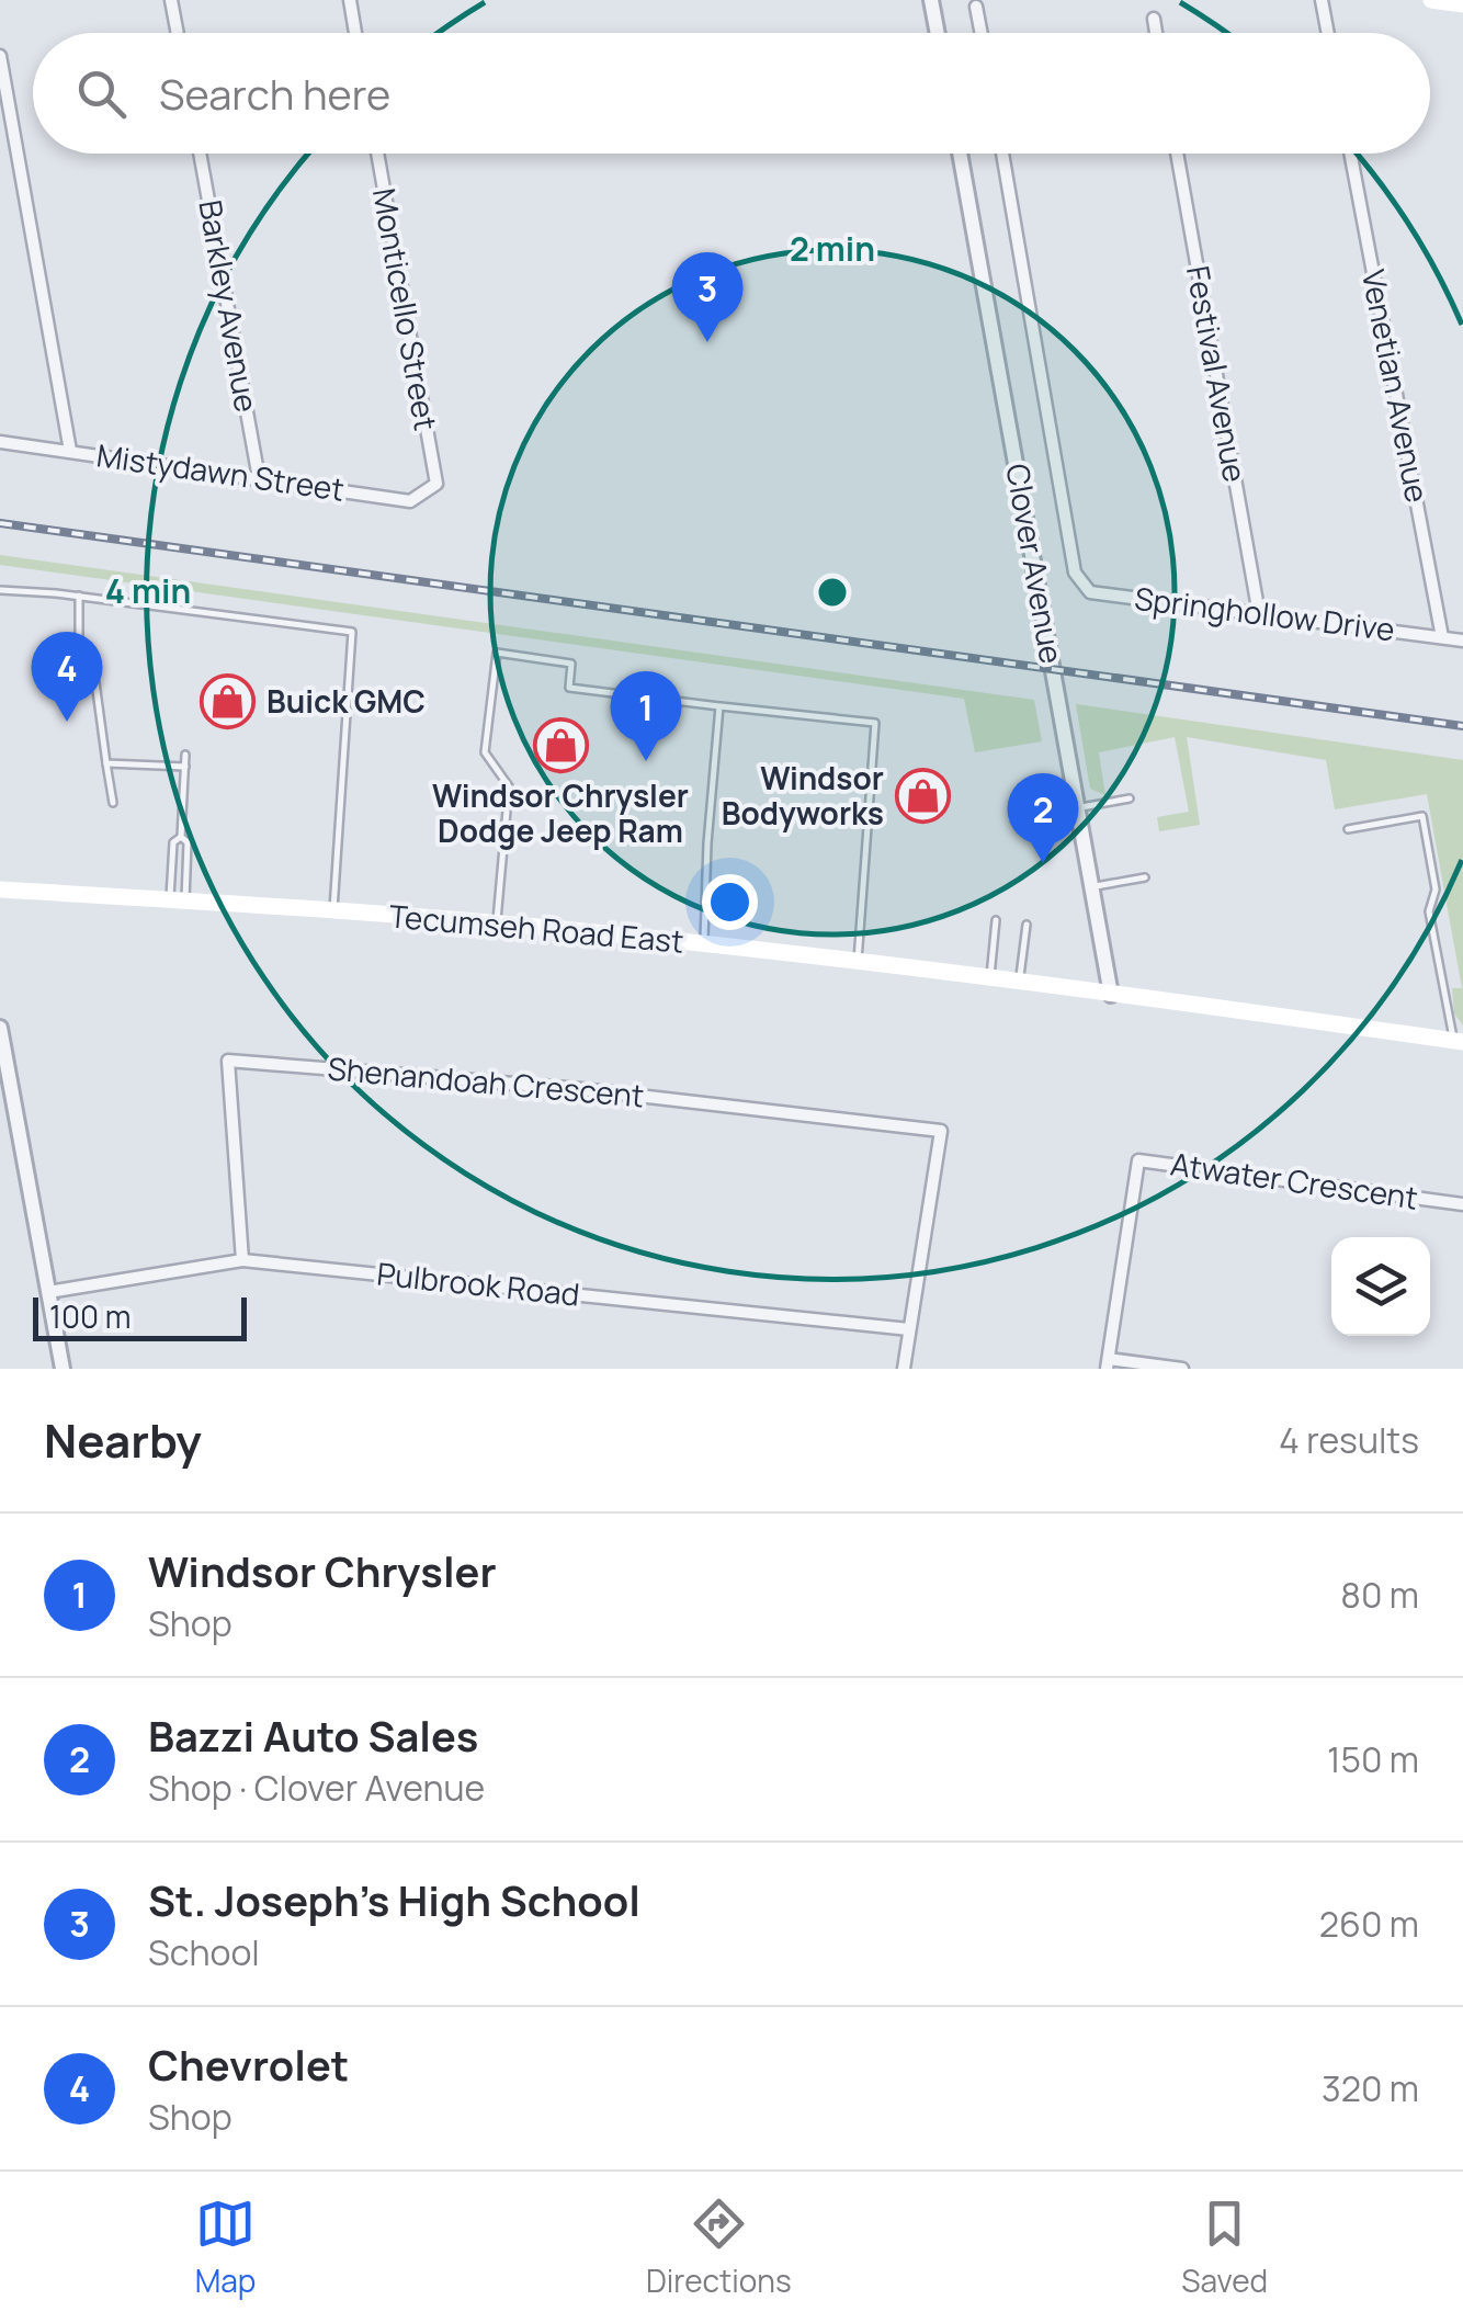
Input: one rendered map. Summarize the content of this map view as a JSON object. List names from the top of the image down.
{
  "streets": {
    "main road": ["Tecumseh Road East"],
    "street": [
      "Barkley Avenue",
      "Monticello Street",
      "Festival Avenue",
      "Venetian Avenue",
      "Mistydawn Street",
      "Clover Avenue",
      "Springhollow Drive",
      "Shenandoah Crescent",
      "Atwater Crescent",
      "Pulbrook Road"
    ]
  },
  "crossings": [
    ["Barkley Avenue", "Mistydawn Street"],
    ["Monticello Street", "Mistydawn Street"],
    ["Festival Avenue", "Springhollow Drive"],
    ["Venetian Avenue", "Springhollow Drive"],
    ["Clover Avenue", "Springhollow Drive"],
    ["Clover Avenue", "Tecumseh Road East"],
    ["Shenandoah Crescent", "Pulbrook Road"]
  ],
  "places": {
    "shop": ["Buick GMC", "Windsor Chrysler Dodge Jeep Ram", "Windsor Bodyworks"]
  },
  "scale_bar": "100 m",
  "page": {
    "search": "Search here",
    "pins": [
      "3",
      "4",
      "1",
      "2"
    ],
    "scale": "100 m",
    "heading": ["Nearby", "4 results"],
    "list": [
      {
        "mark": "1",
        "name": "Windsor Chrysler",
        "note": "Shop",
        "value": "80 m"
      },
      {
        "mark": "2",
        "name": "Bazzi Auto Sales",
        "note": "Shop · Clover Avenue",
        "value": "150 m"
      },
      {
        "mark": "3",
        "name": "St. Joseph's High School",
        "note": "School",
        "value": "260 m"
      },
      {
        "mark": "4",
        "name": "Chevrolet",
        "note": "Shop",
        "value": "320 m"
      }
    ],
    "nav": ["Map", "Directions", "Saved"]
  },
  "rings": ["2 min", "4 min"]
}
